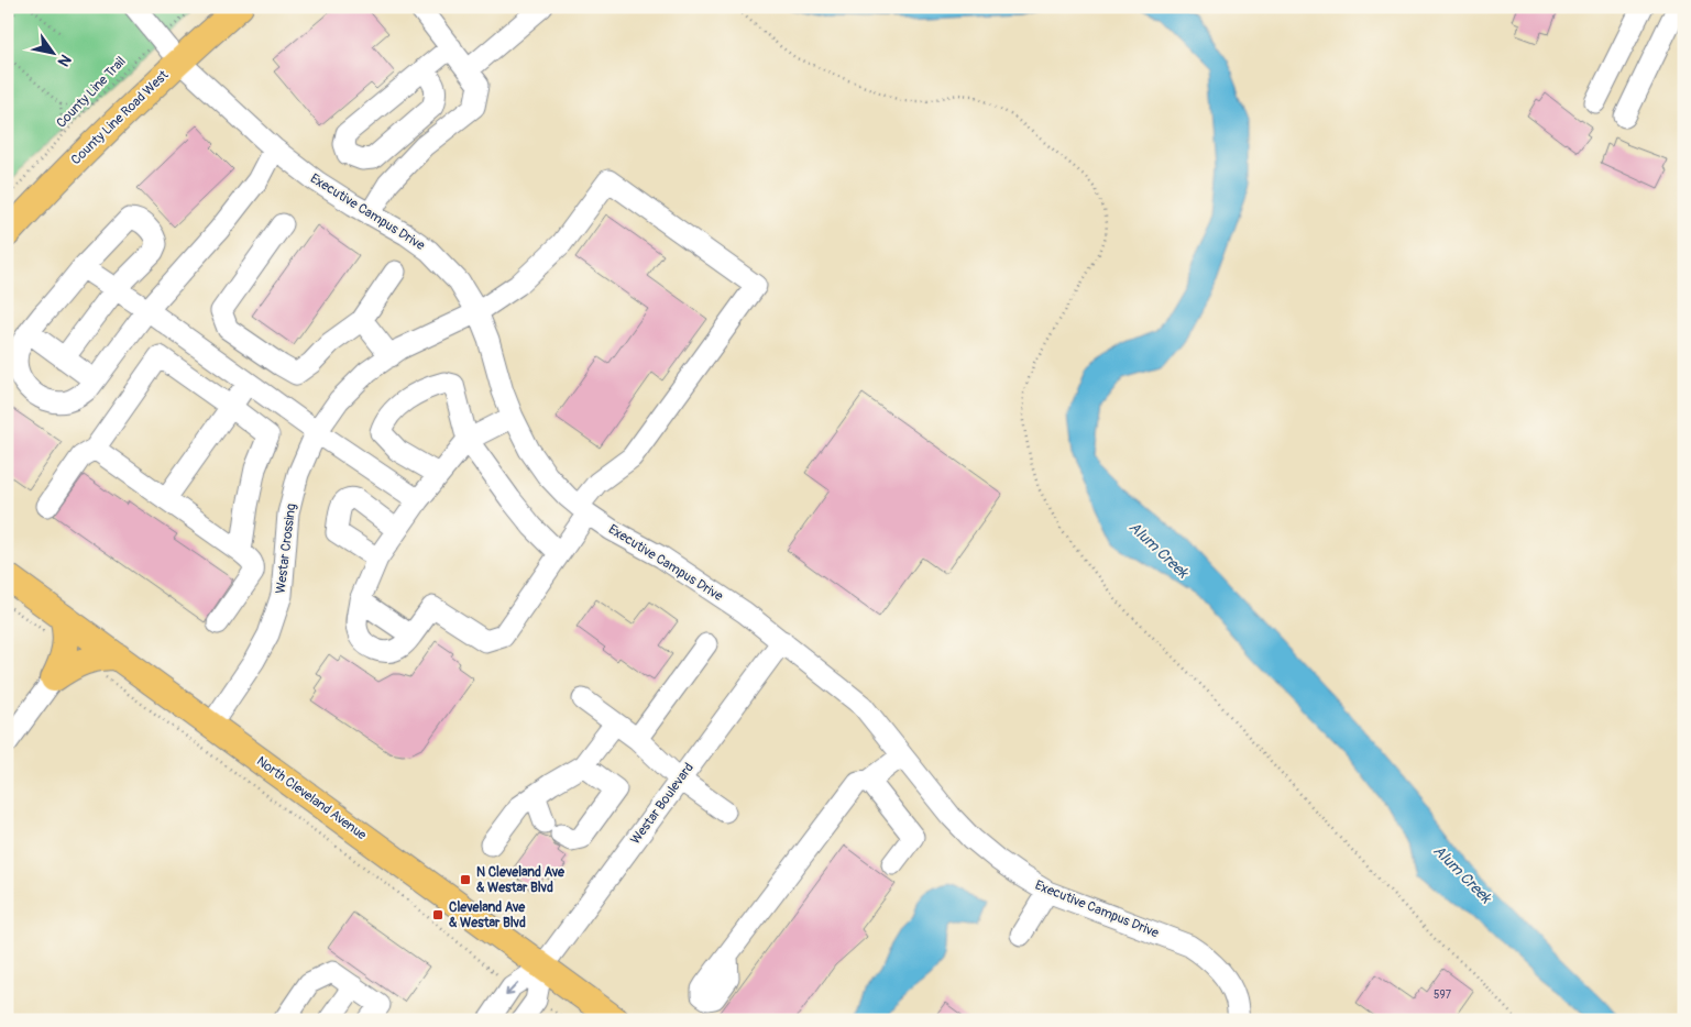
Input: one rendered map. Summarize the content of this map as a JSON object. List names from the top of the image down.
{
  "streets": {
    "main road": ["County Line Road West", "North Cleveland Avenue"],
    "street": ["Executive Campus Drive", "Westar Crossing", "Westar Boulevard"],
    "path": ["County Line Trail"]
  },
  "crossings": [
    ["County Line Trail", "Executive Campus Drive"],
    ["County Line Road West", "Executive Campus Drive"],
    ["Executive Campus Drive", "Westar Crossing"],
    ["Executive Campus Drive", "Westar Boulevard"],
    ["Westar Crossing", "North Cleveland Avenue"],
    ["North Cleveland Avenue", "Westar Boulevard"]
  ],
  "water": ["Alum Creek"],
  "places": {
    "transit": ["N Cleveland Ave & Westar Blvd", "Cleveland Ave & Westar Blvd"]
  },
  "house_numbers": ["597"],
  "north": "bottom right"
}
